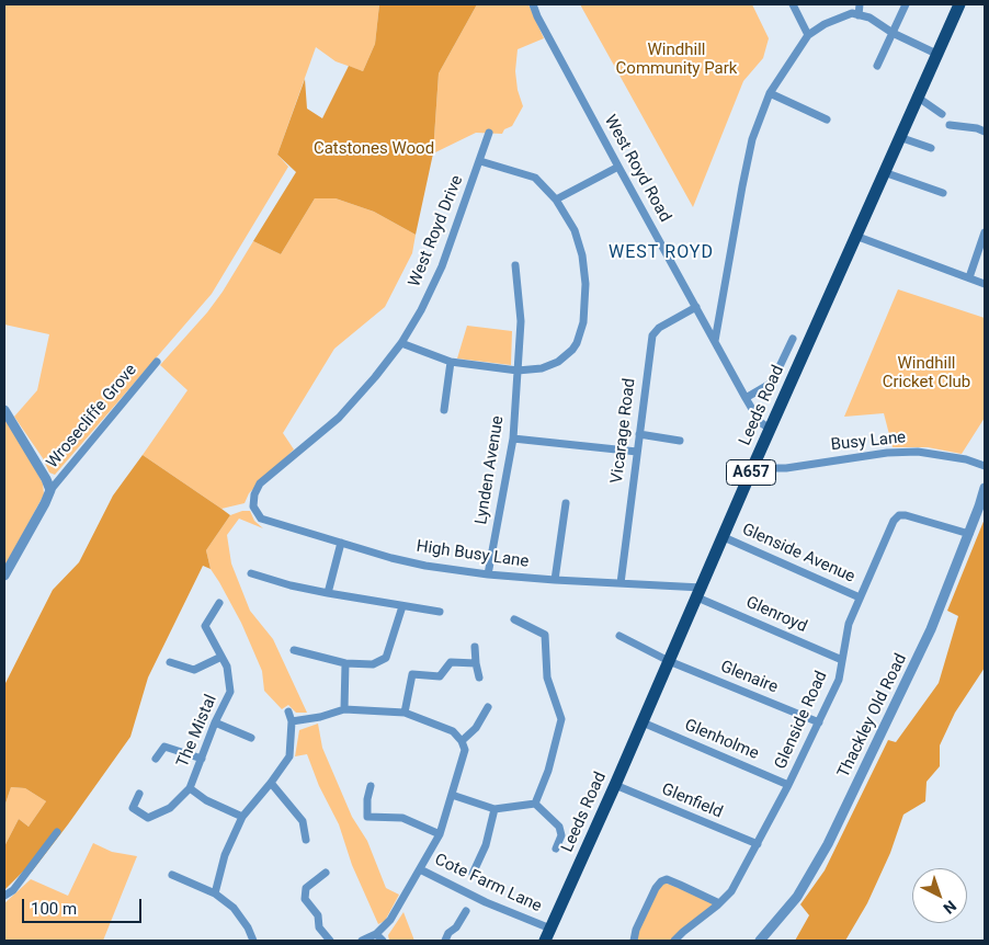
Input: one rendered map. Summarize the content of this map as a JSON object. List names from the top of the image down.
{
  "streets": {
    "main road": ["Leeds Road", "A657"],
    "street": [
      "West Royd Road",
      "West Royd Drive",
      "Wrosecliffe Grove",
      "Vicarage Road",
      "Busy Lane",
      "Lynden Avenue",
      "Glenside Avenue",
      "High Busy Lane",
      "Glenroyd",
      "Glenaire",
      "Thackley Old Road",
      "Glenside Road",
      "The Mistal",
      "Glenholme",
      "Glenfield",
      "Cote Farm Lane"
    ]
  },
  "crossings": [
    ["West Royd Road", "Leeds Road"],
    ["West Royd Road", "Vicarage Road"],
    ["West Royd Drive", "High Busy Lane"],
    ["Leeds Road", "Busy Lane"],
    ["Leeds Road", "Glenside Avenue"],
    ["Leeds Road", "High Busy Lane"],
    ["Leeds Road", "Glenroyd"],
    ["Leeds Road", "Glenaire"],
    ["Leeds Road", "Glenholme"],
    ["Leeds Road", "Glenfield"],
    ["Leeds Road", "Cote Farm Lane"],
    ["Vicarage Road", "High Busy Lane"],
    ["Lynden Avenue", "High Busy Lane"],
    ["Glenside Avenue", "Glenside Road"],
    ["High Busy Lane", "Glenroyd"],
    ["Glenroyd", "Glenside Road"],
    ["Glenaire", "Glenside Road"],
    ["Thackley Old Road", "Glenside Road"],
    ["Glenside Road", "Glenholme"],
    ["Glenside Road", "Glenfield"]
  ],
  "districts": ["WEST ROYD"],
  "parks": ["Windhill Community Park", "Catstones Wood", "Windhill Cricket Club"],
  "scale_bar": "100 m",
  "north": "bottom right"
}
